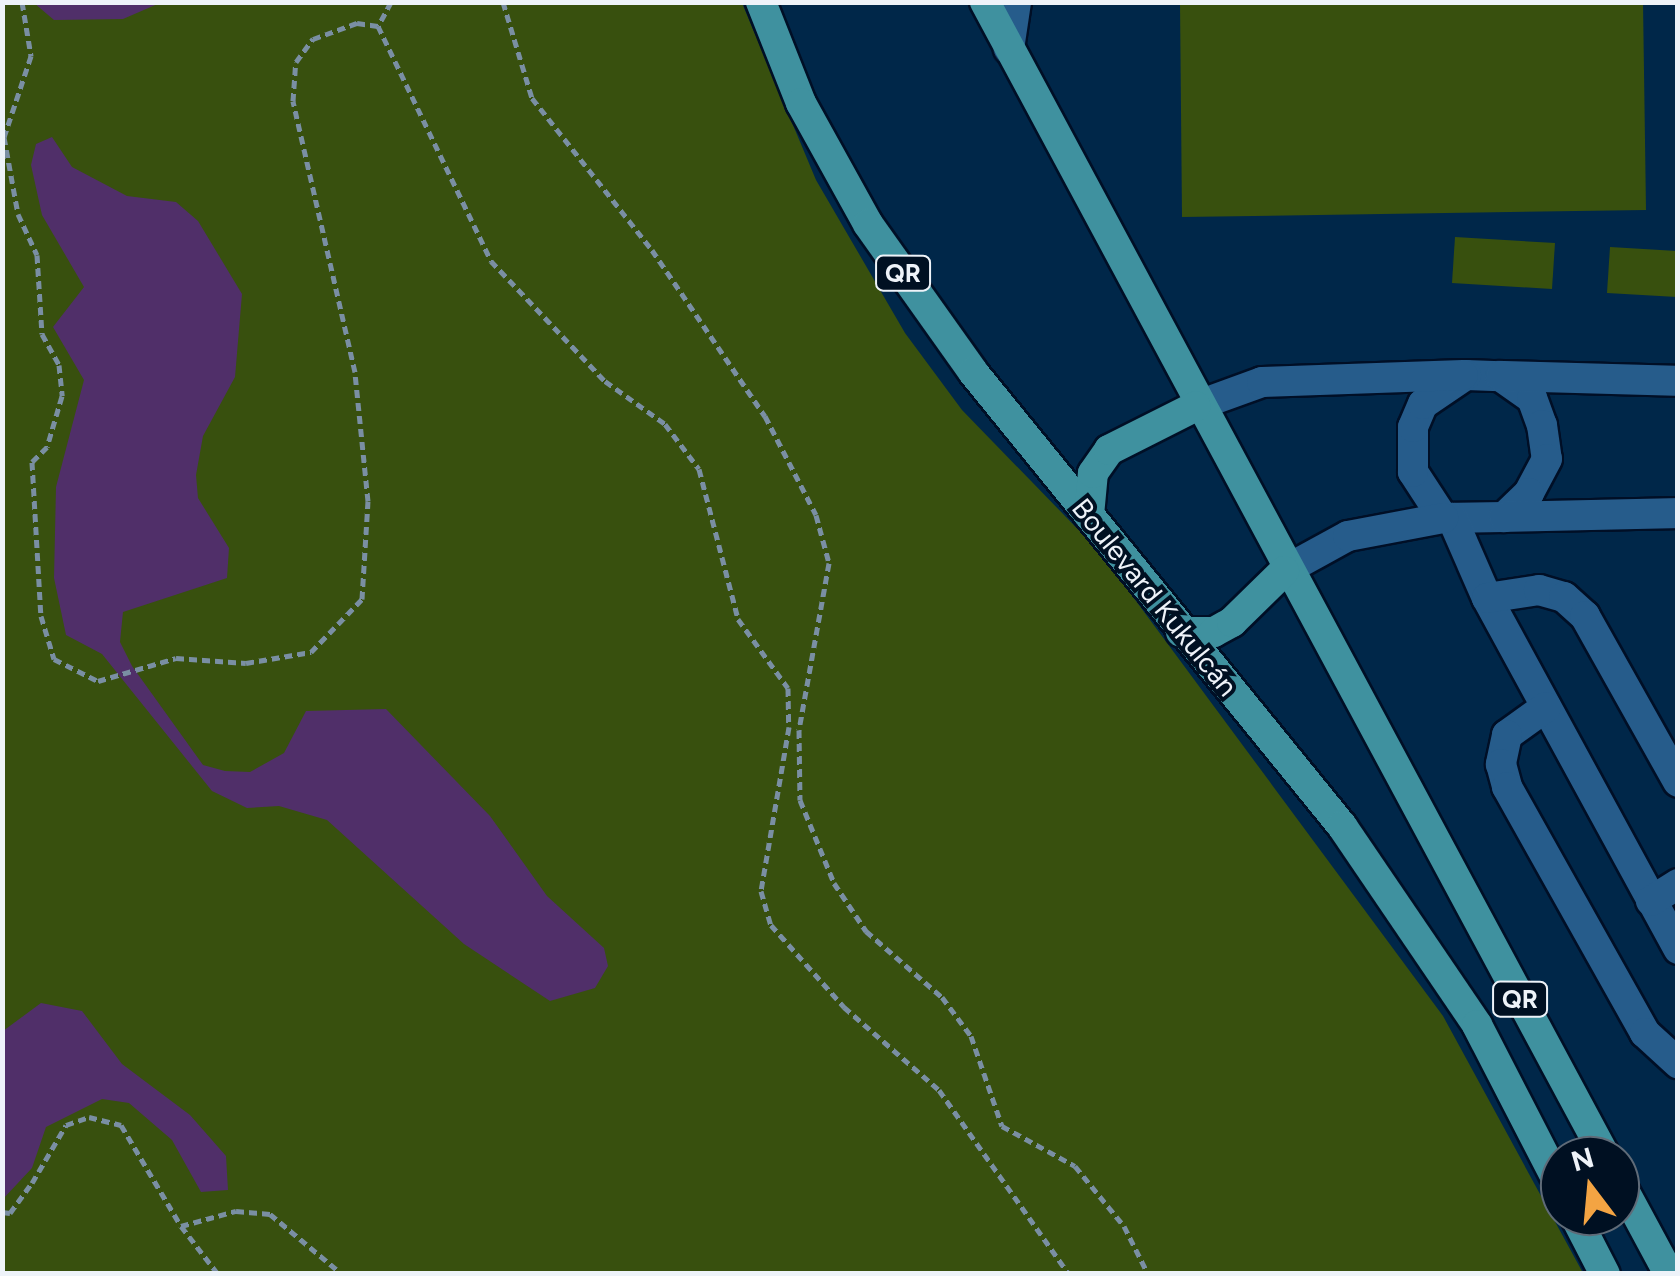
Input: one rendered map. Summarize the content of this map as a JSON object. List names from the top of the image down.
{
  "streets": {
    "main road": ["QR", "Boulevard Kukulcán"]
  },
  "north": "top"
}
